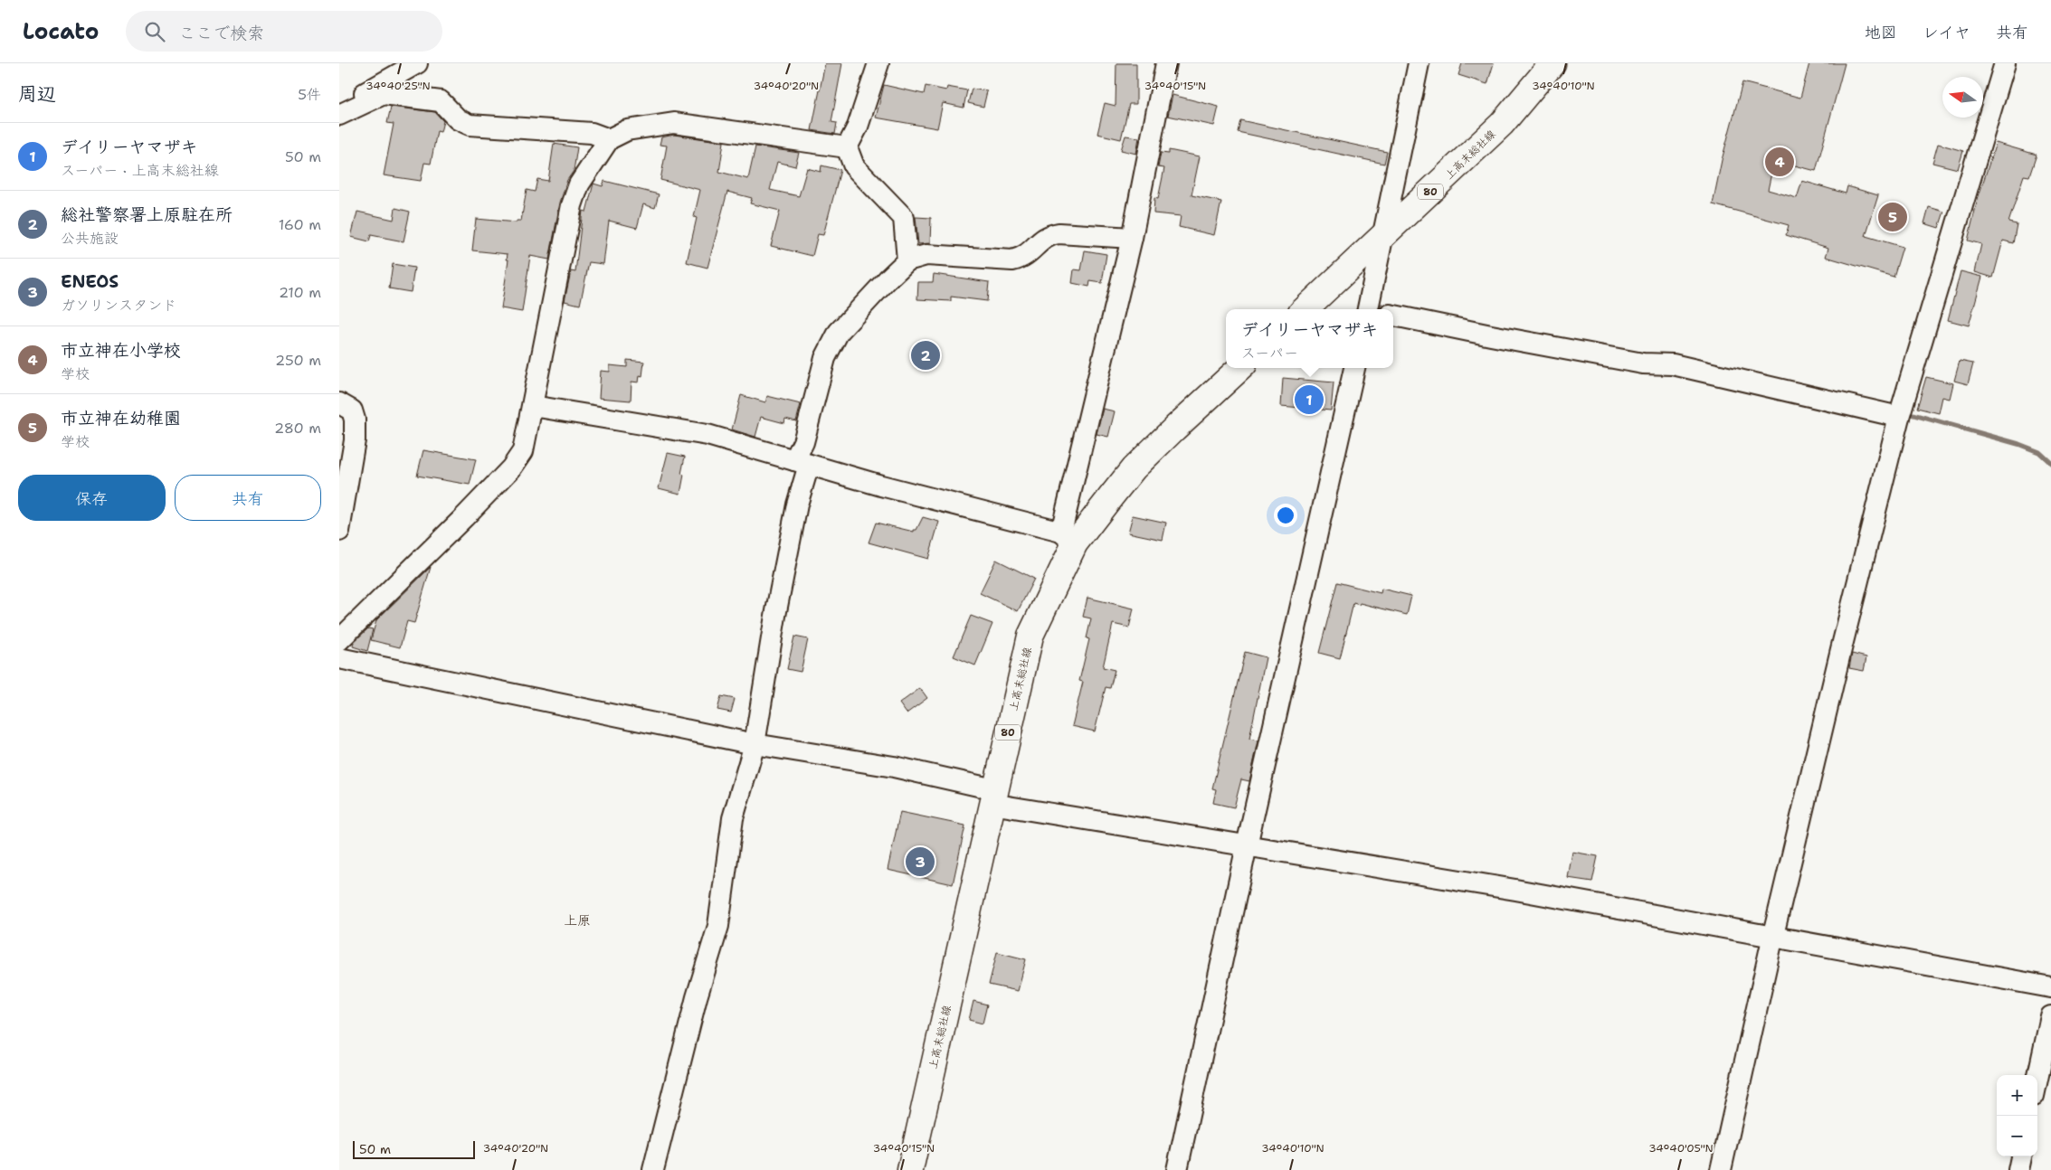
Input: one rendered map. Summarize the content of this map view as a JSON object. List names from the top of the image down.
{
  "streets": {
    "main road": ["上高末総社線", "80"]
  },
  "districts": ["上原"],
  "scale_bar": "50 m",
  "north": "left",
  "page": {
    "header": "Locato",
    "search": "ここで検索",
    "nav": ["地図", "レイヤ", "共有"],
    "heading": ["周辺", "5件"],
    "list": [
      {
        "mark": "1",
        "name": "デイリーヤマザキ",
        "note": "スーパー · 上高末総社線",
        "value": "50 m"
      },
      {
        "mark": "2",
        "name": "総社警察署上原駐在所",
        "note": "公共施設",
        "value": "160 m"
      },
      {
        "mark": "3",
        "name": "ENEOS",
        "note": "ガソリンスタンド",
        "value": "210 m"
      },
      {
        "mark": "4",
        "name": "市立神在小学校",
        "note": "学校",
        "value": "250 m"
      },
      {
        "mark": "5",
        "name": "市立神在幼稚園",
        "note": "学校",
        "value": "280 m"
      }
    ],
    "pins": [
      "4",
      "5",
      "2",
      "1",
      "3"
    ],
    "popup": ["デイリーヤマザキ", "スーパー"],
    "buttons": ["保存", "共有"],
    "map_buttons": ["+", "−"],
    "scale": "50 m"
  },
  "coordinates": [
    "34°40'25\"N",
    "34°40'20\"N",
    "34°40'15\"N",
    "34°40'10\"N",
    "34°40'05\"N"
  ]
}
